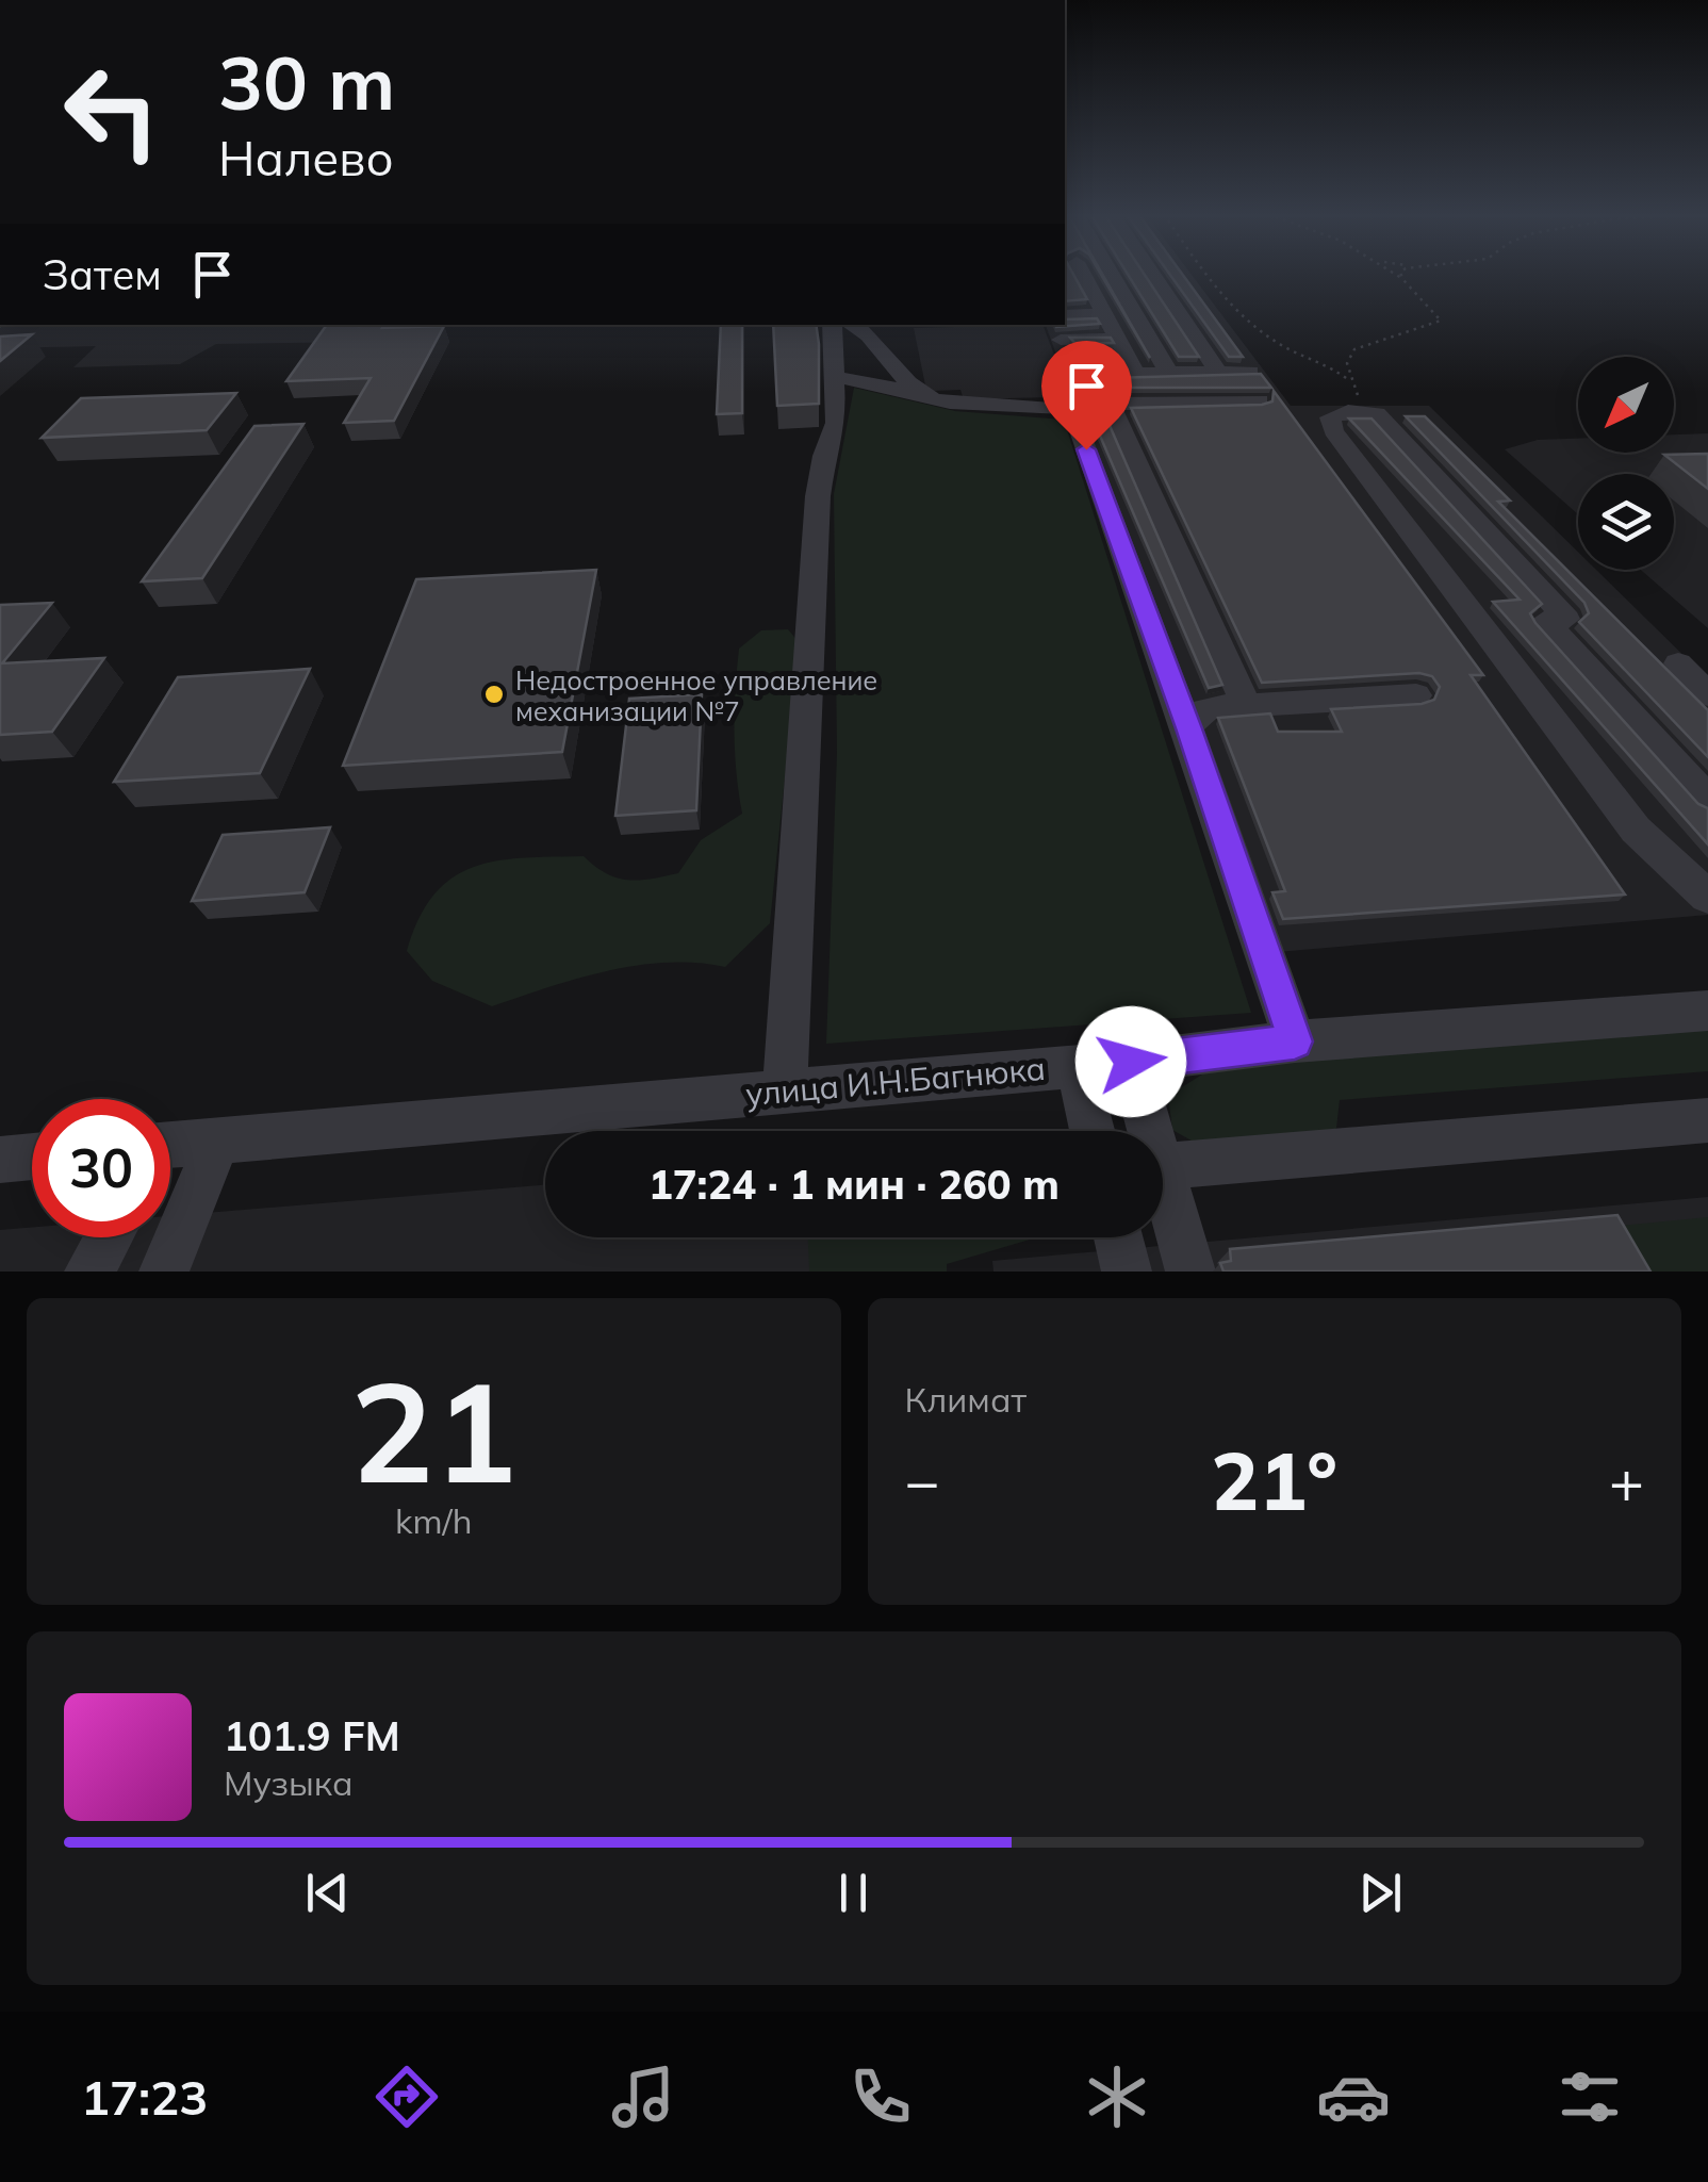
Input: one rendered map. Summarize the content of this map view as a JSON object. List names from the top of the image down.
{
  "streets": {
    "street": ["улица И.Н.Багнюка"]
  },
  "places": ["Недостроенное управление механизации №7"],
  "north": "bottom left",
  "page": {
    "turn": ["30 m", "Налево"],
    "then": "Затем",
    "limit": "30",
    "trip": "17:24 · 1 мин · 260 m",
    "tile": [
      ["21", "km/h"],
      "Климат"
    ],
    "heat": ["−", "21°", "+"],
    "song": ["101.9 FM", "Музыка"],
    "tabs": "17:23"
  }
}
